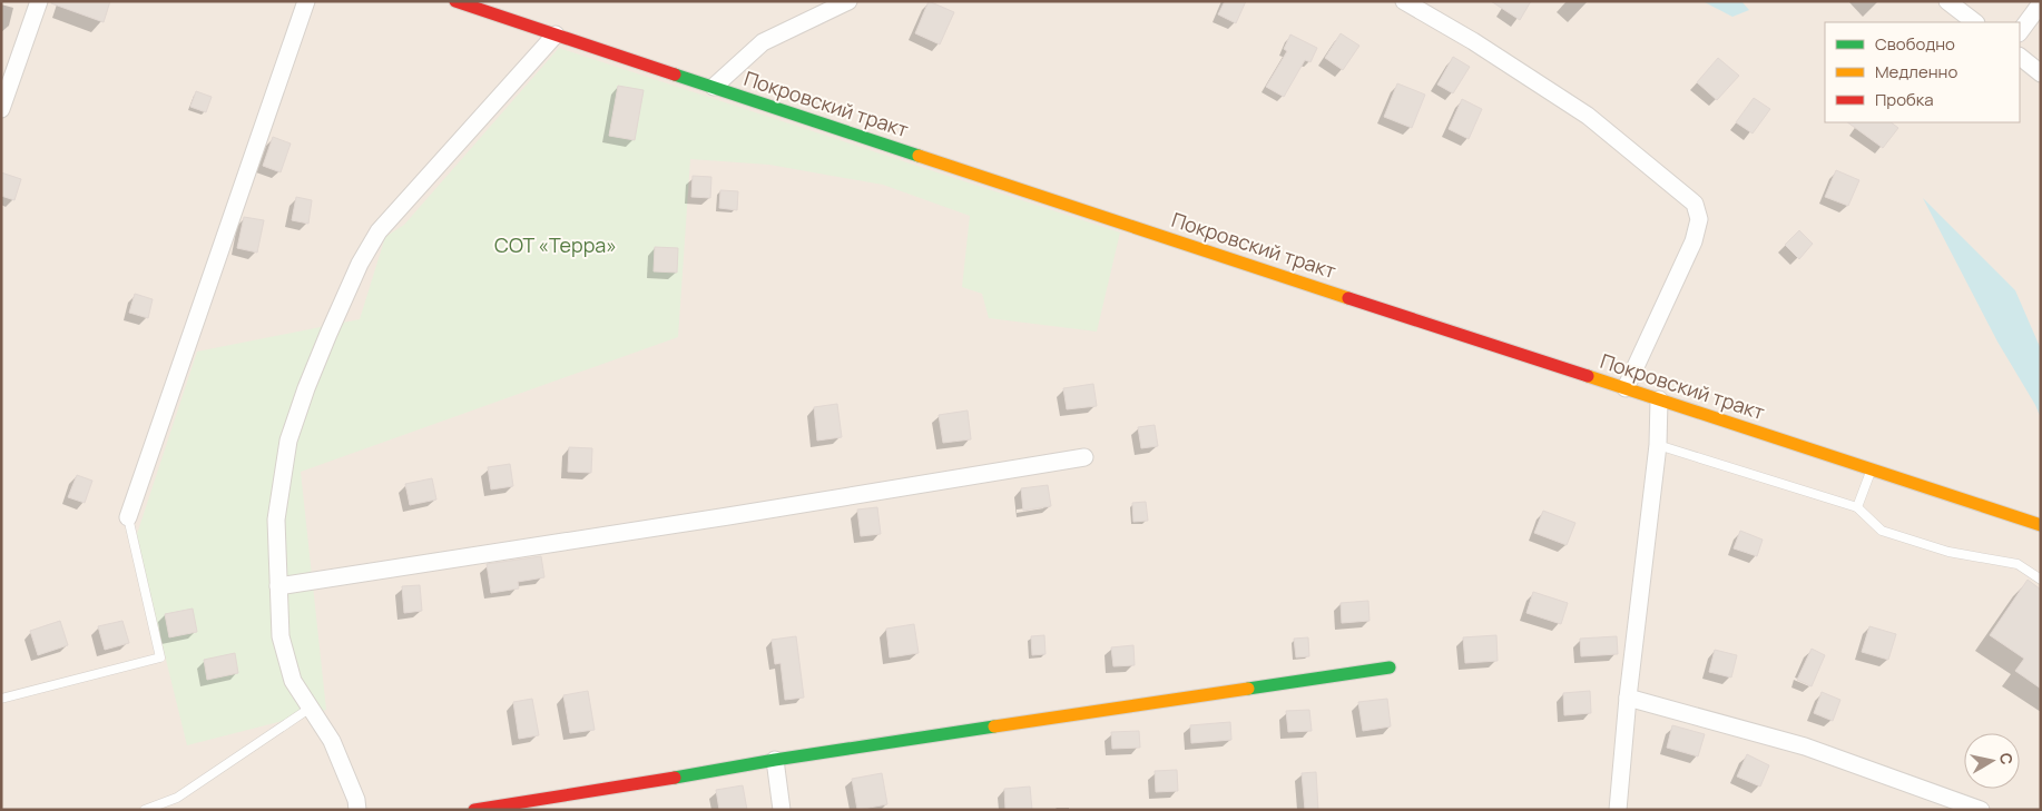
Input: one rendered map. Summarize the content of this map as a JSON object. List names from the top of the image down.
{
  "streets": {
    "main road": ["Покровский тракт"]
  },
  "parks": ["СОТ «Терра»"],
  "legend": ["Свободно", "Медленно", "Пробка"],
  "north": "right"
}
